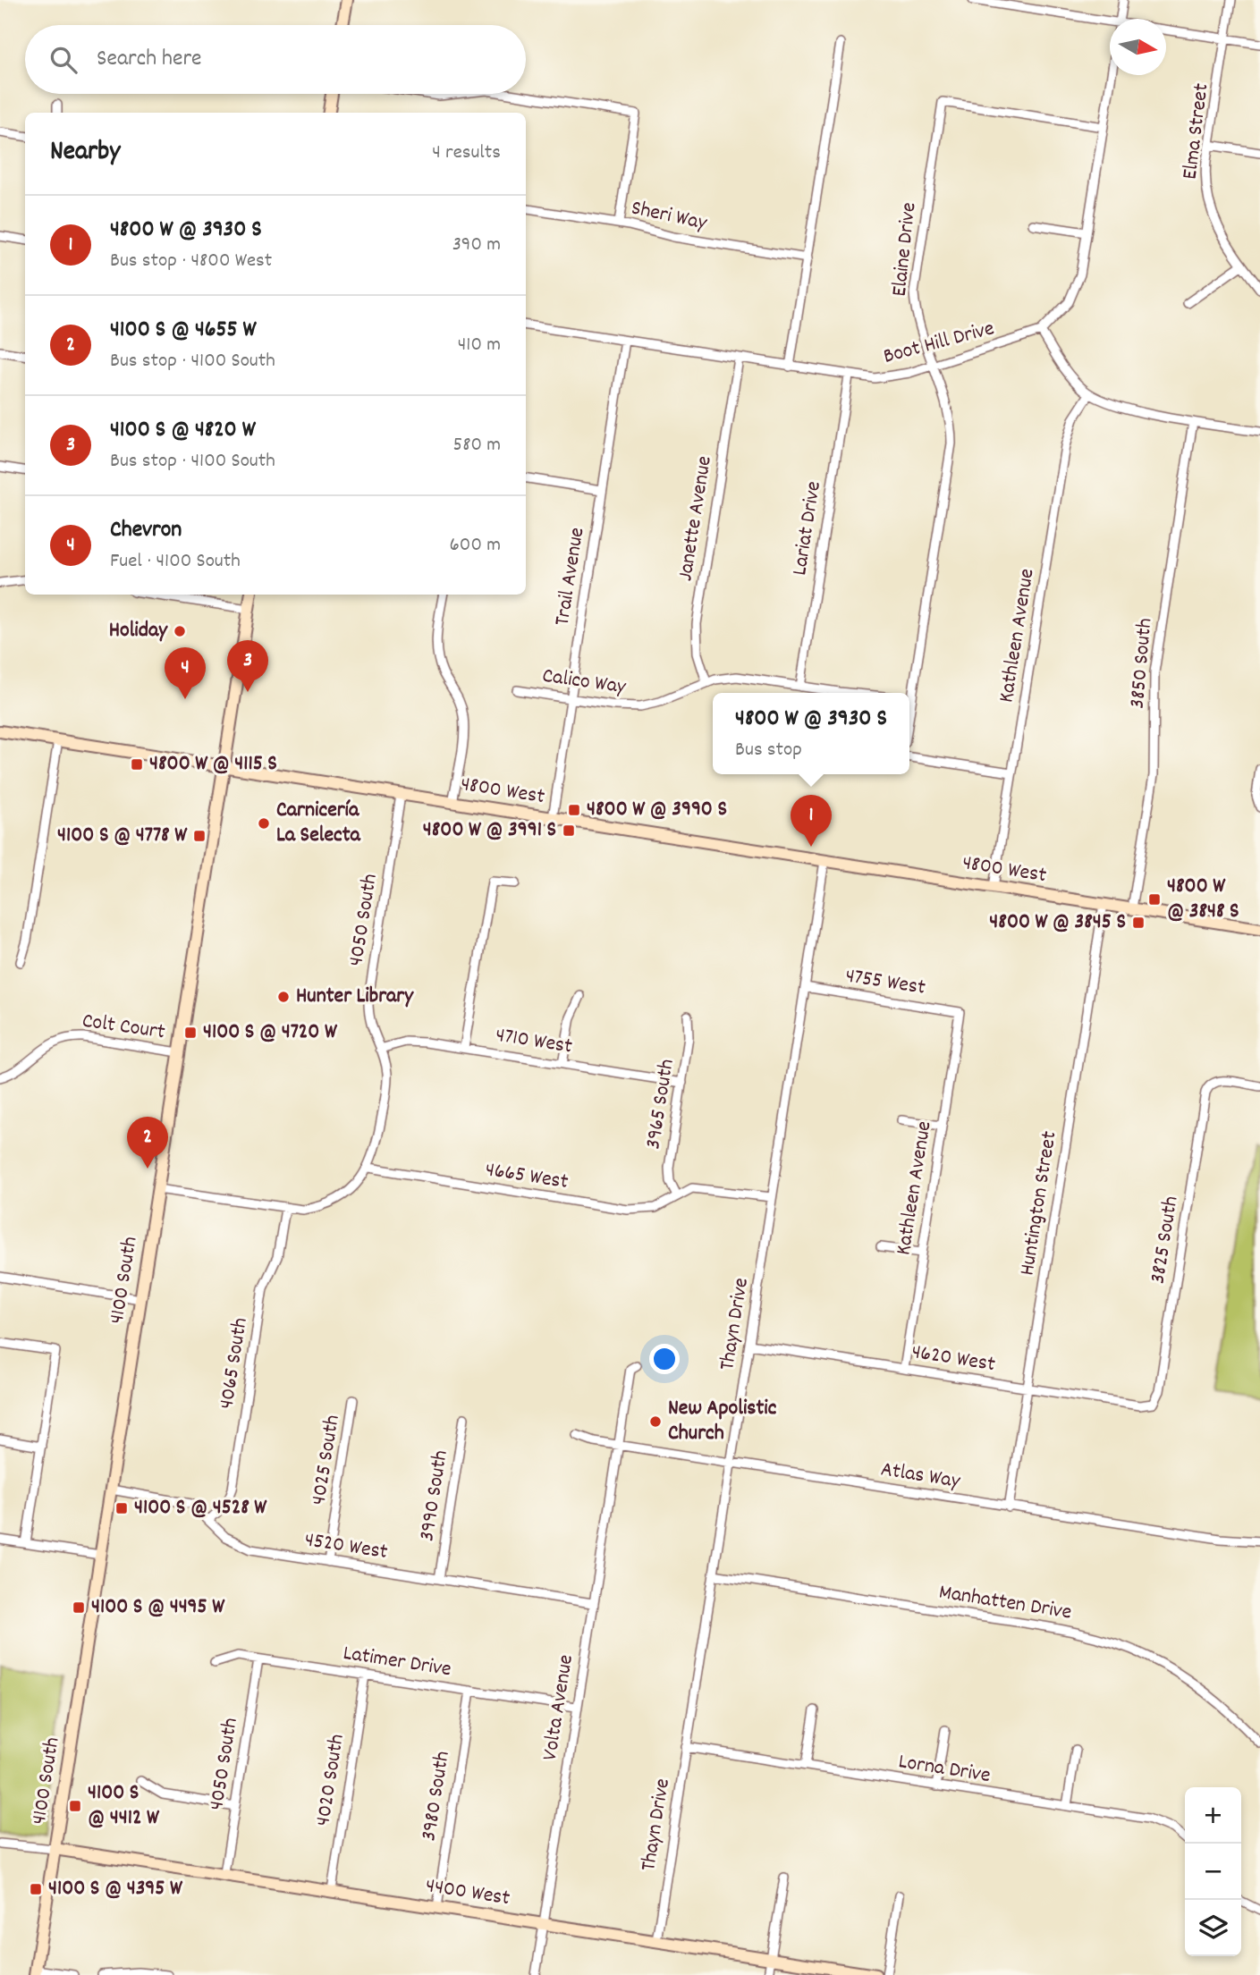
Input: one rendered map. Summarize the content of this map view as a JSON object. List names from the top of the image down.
{
  "streets": {
    "main road": ["4800 West", "4100 South", "4400 West"],
    "street": [
      "Elma Street",
      "Sheri Way",
      "Elaine Drive",
      "Boot Hill Drive",
      "Janette Avenue",
      "Lariat Drive",
      "Trail Avenue",
      "Kathleen Avenue",
      "3850 South",
      "Calico Way",
      "4050 South",
      "4755 West",
      "Colt Court",
      "4710 West",
      "3965 South",
      "4665 West",
      "Huntington Street",
      "3825 South",
      "Thayn Drive",
      "4620 West",
      "4065 South",
      "4025 South",
      "Atlas Way",
      "3990 South",
      "4520 West",
      "Manhatten Drive",
      "Latimer Drive",
      "Volta Avenue",
      "Lorna Drive",
      "4020 South",
      "3980 South"
    ]
  },
  "crossings": [
    ["Elaine Drive", "Boot Hill Drive"],
    ["Boot Hill Drive", "Janette Avenue"],
    ["Boot Hill Drive", "Lariat Drive"],
    ["Boot Hill Drive", "Trail Avenue"],
    ["Janette Avenue", "Calico Way"],
    ["Lariat Drive", "Calico Way"],
    ["Trail Avenue", "Calico Way"],
    ["Trail Avenue", "4800 West"],
    ["Kathleen Avenue", "4800 West"],
    ["Kathleen Avenue", "4755 West"],
    ["Kathleen Avenue", "4620 West"],
    ["3850 South", "4800 West"],
    ["4800 West", "4050 South"],
    ["4800 West", "Huntington Street"],
    ["4800 West", "4100 South"],
    ["4800 West", "Thayn Drive"],
    ["4050 South", "4710 West"],
    ["4050 South", "4665 West"],
    ["4050 South", "Latimer Drive"],
    ["4050 South", "4400 West"],
    ["4755 West", "Thayn Drive"],
    ["Colt Court", "4100 South"],
    ["4710 West", "3965 South"],
    ["3965 South", "4665 West"],
    ["4665 West", "Thayn Drive"],
    ["Huntington Street", "4620 West"],
    ["Huntington Street", "Atlas Way"],
    ["3825 South", "4620 West"],
    ["4100 South", "4520 West"],
    ["4100 South", "4400 West"],
    ["Thayn Drive", "4620 West"],
    ["Thayn Drive", "Atlas Way"],
    ["Thayn Drive", "Manhatten Drive"],
    ["Thayn Drive", "Lorna Drive"],
    ["Thayn Drive", "4400 West"],
    ["4065 South", "4520 West"],
    ["4025 South", "4520 West"],
    ["Atlas Way", "Volta Avenue"],
    ["3990 South", "4520 West"],
    ["4520 West", "Volta Avenue"],
    ["Latimer Drive", "Volta Avenue"],
    ["Latimer Drive", "4020 South"],
    ["Latimer Drive", "3980 South"],
    ["Volta Avenue", "4400 West"],
    ["4020 South", "4400 West"],
    ["3980 South", "4400 West"]
  ],
  "places": {
    "other": [
      "Holiday",
      "Carnicería La Selecta",
      "Hunter Library",
      "New Apolistic Church"
    ],
    "transit": [
      "4800 W @ 4115 S",
      "4800 W @ 3990 S",
      "4800 W @ 3991 S",
      "4100 S @ 4778 W",
      "4800 W @ 3848 S",
      "4800 W @ 3845 S",
      "4100 S @ 4720 W",
      "4100 S @ 4528 W",
      "4100 S @ 4495 W",
      "4100 S @ 4412 W",
      "4100 S @ 4395 W"
    ]
  },
  "north": "right",
  "page": {
    "search": "Search here",
    "heading": ["Nearby", "4 results"],
    "list": [
      {
        "mark": "1",
        "name": "4800 W @ 3930 S",
        "note": "Bus stop · 4800 West",
        "value": "390 m"
      },
      {
        "mark": "2",
        "name": "4100 S @ 4655 W",
        "note": "Bus stop · 4100 South",
        "value": "410 m"
      },
      {
        "mark": "3",
        "name": "4100 S @ 4820 W",
        "note": "Bus stop · 4100 South",
        "value": "580 m"
      },
      {
        "mark": "4",
        "name": "Chevron",
        "note": "Fuel · 4100 South",
        "value": "600 m"
      }
    ],
    "pins": [
      "3",
      "4",
      "1",
      "2"
    ],
    "popup": ["4800 W @ 3930 S", "Bus stop"],
    "map_buttons": ["+", "−"]
  }
}
